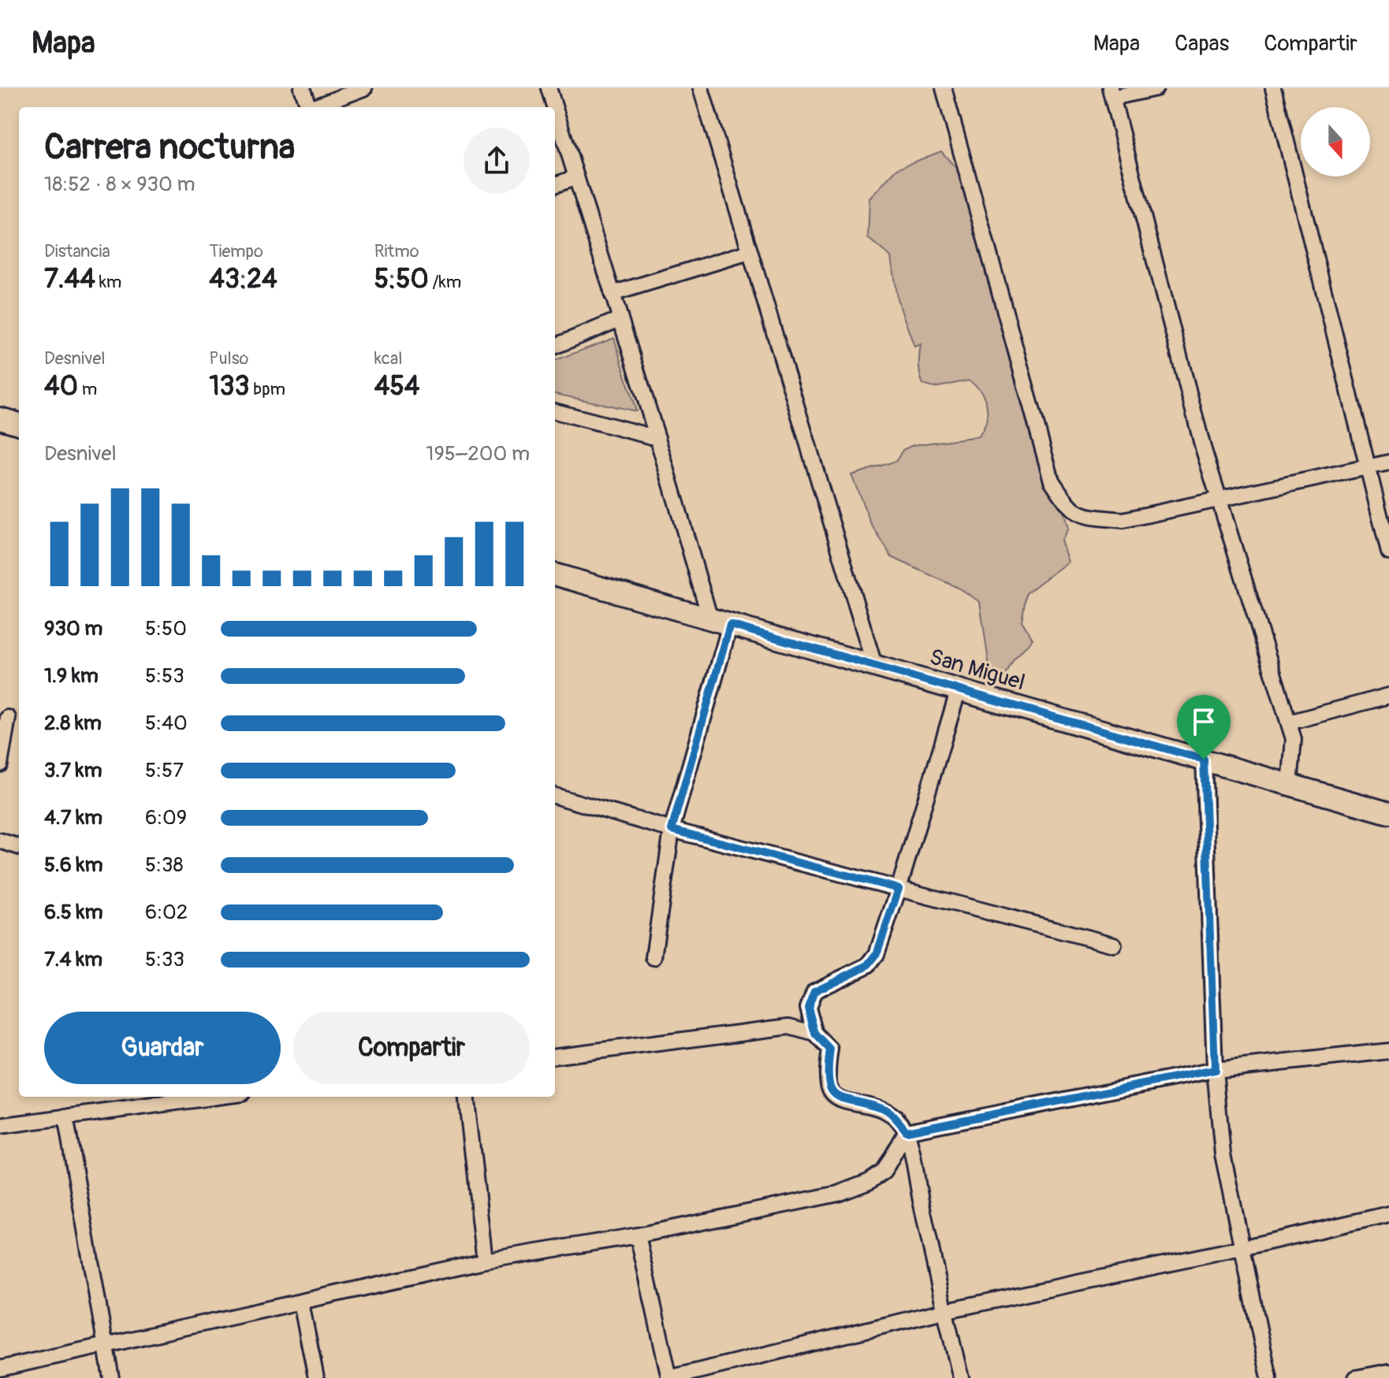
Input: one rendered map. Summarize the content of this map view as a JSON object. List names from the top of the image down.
{
  "streets": {
    "street": ["San Miguel"]
  },
  "north": "bottom",
  "page": {
    "header": "Mapa",
    "nav": ["Mapa", "Capas", "Compartir"],
    "heading": ["Carrera nocturna", "18:52 · 8 × 930 m"],
    "stats": [
      ["Distancia", "7.44 km"],
      ["Tiempo", "43:24"],
      ["Ritmo", "5:50 /km"],
      ["Desnivel", "40 m"],
      ["Pulso", "133 bpm"],
      ["kcal", "454"]
    ],
    "chart": ["Desnivel", "195–200 m"],
    "list": [
      {
        "name": "930 m",
        "note": "5:50"
      },
      {
        "name": "1.9 km",
        "note": "5:53"
      },
      {
        "name": "2.8 km",
        "note": "5:40"
      },
      {
        "name": "3.7 km",
        "note": "5:57"
      },
      {
        "name": "4.7 km",
        "note": "6:09"
      },
      {
        "name": "5.6 km",
        "note": "5:38"
      },
      {
        "name": "6.5 km",
        "note": "6:02"
      },
      {
        "name": "7.4 km",
        "note": "5:33"
      }
    ],
    "buttons": ["Guardar", "Compartir"]
  }
}
